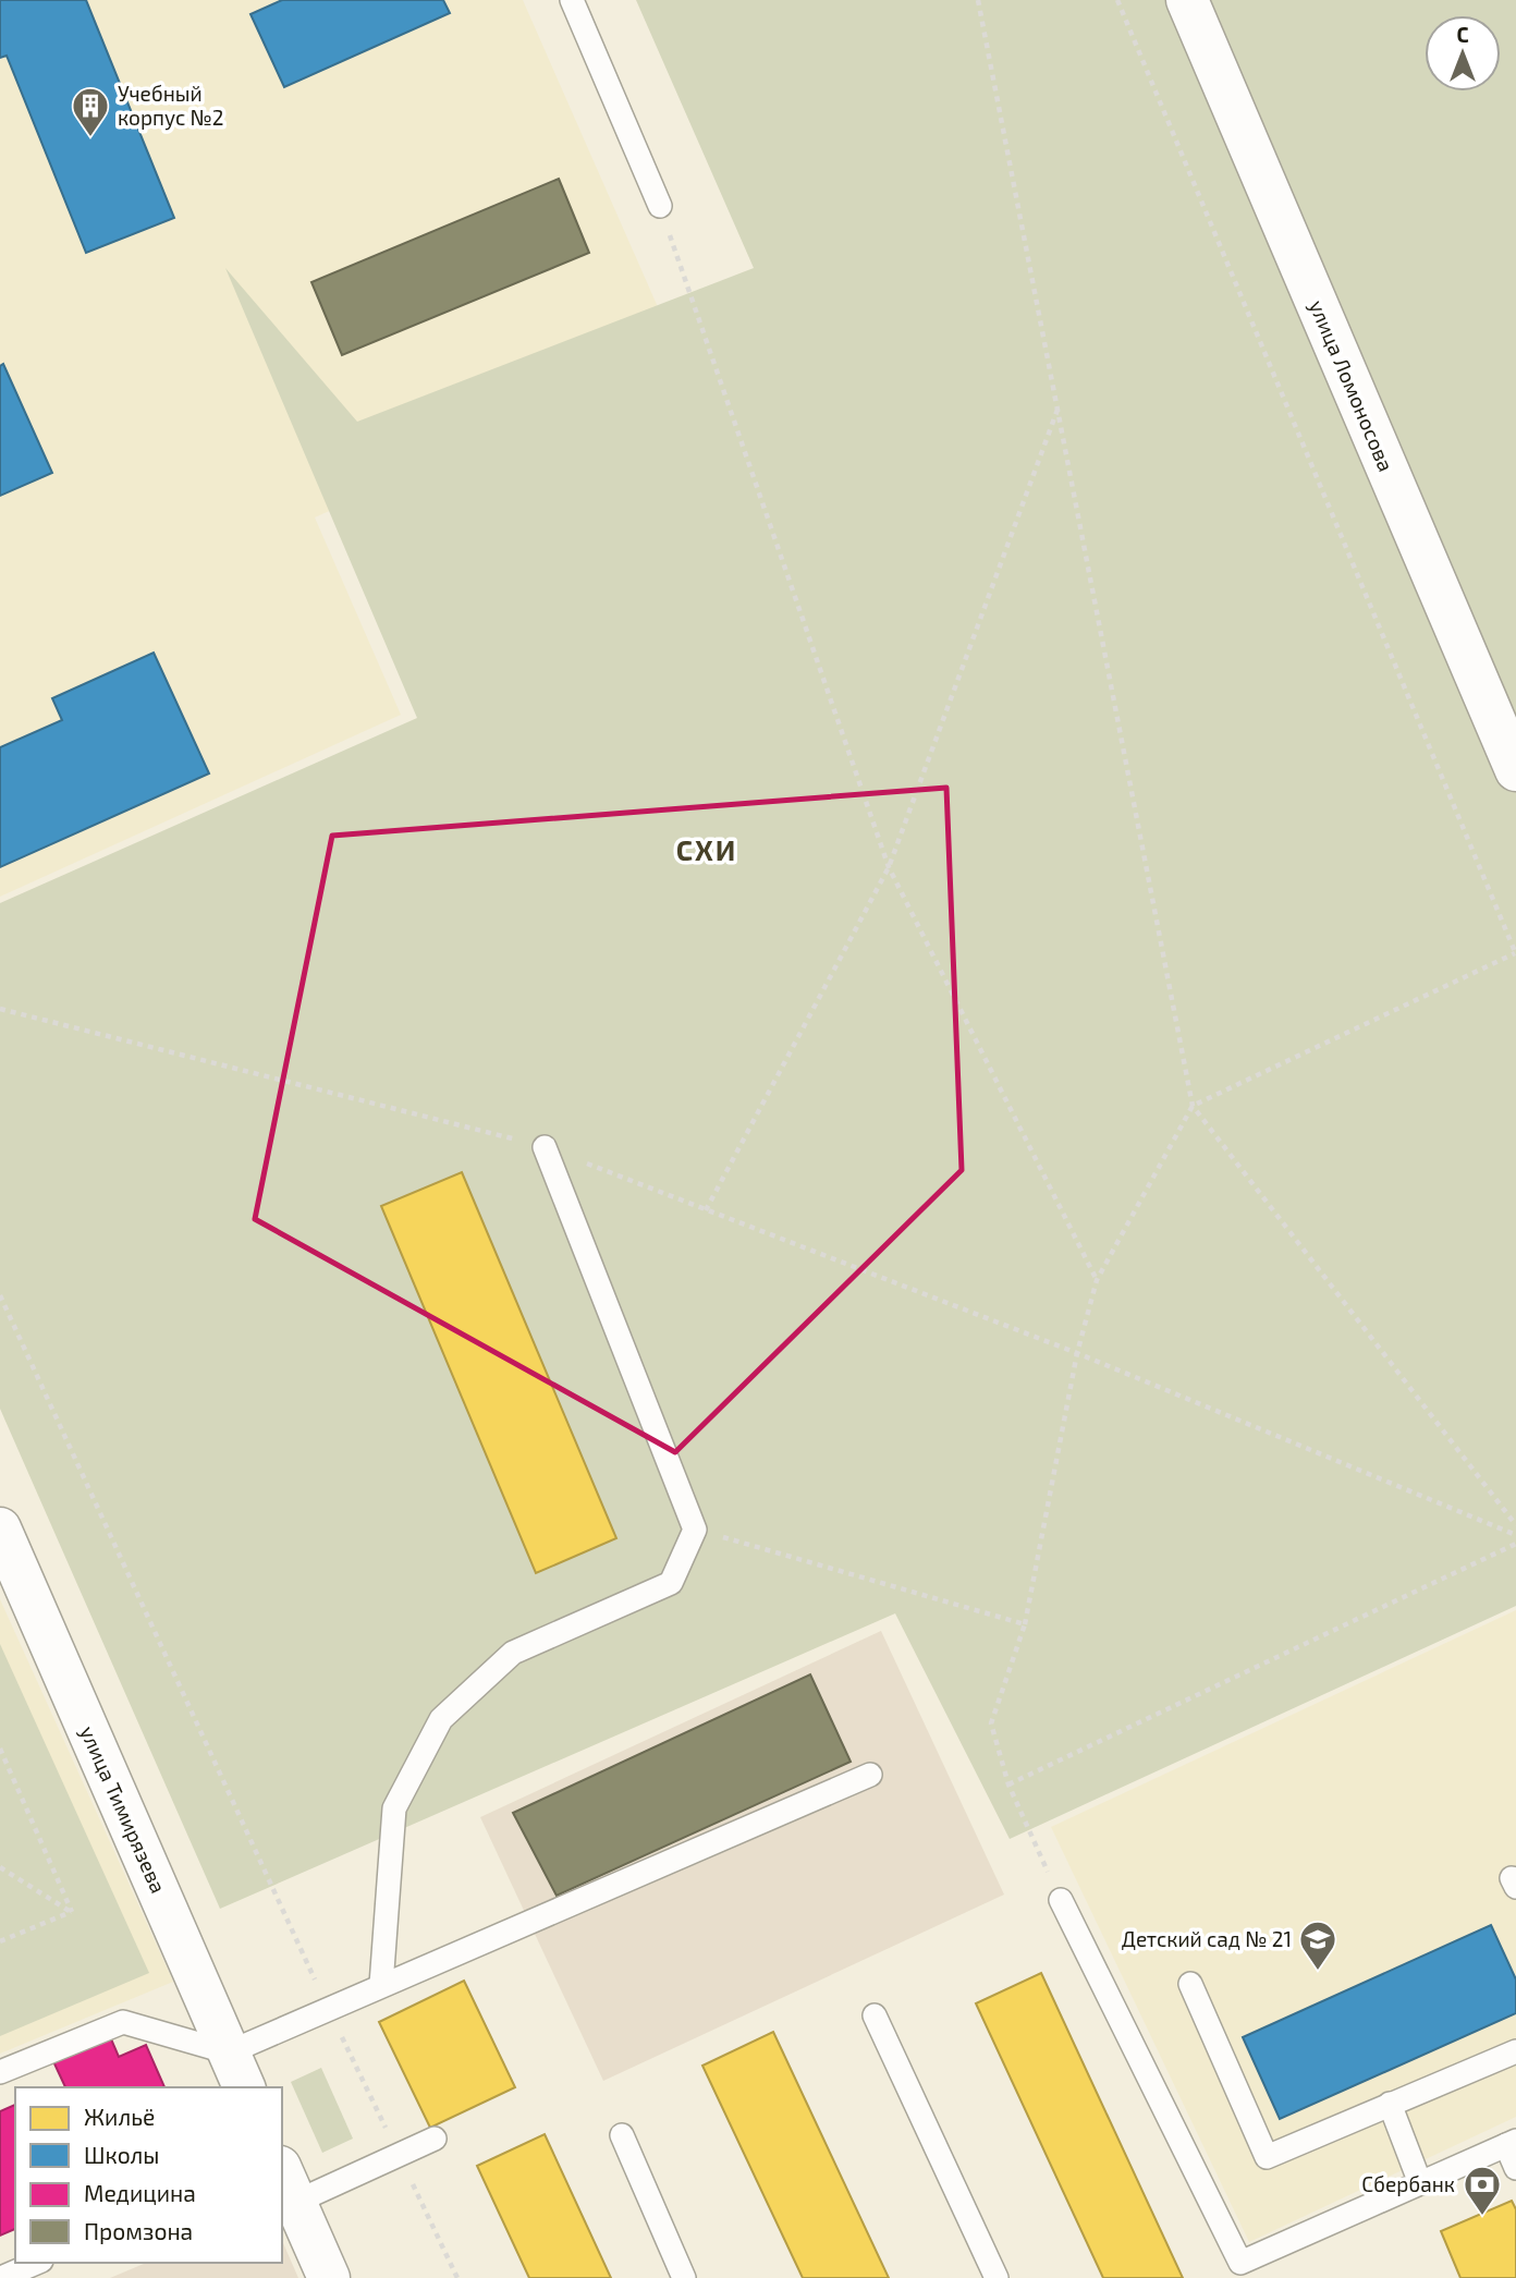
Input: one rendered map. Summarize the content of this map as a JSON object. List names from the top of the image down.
{
  "streets": {
    "main road": ["улица Ломоносова", "улица Тимирязева"]
  },
  "districts": ["СХИ"],
  "places": {
    "building": ["Учебный корпус №2"],
    "school or university": ["Детский сад № 21"],
    "bank": ["Сбербанк"]
  },
  "legend": [
    "Жильё",
    "Школы",
    "Медицина",
    "Промзона"
  ],
  "north": "top"
}
